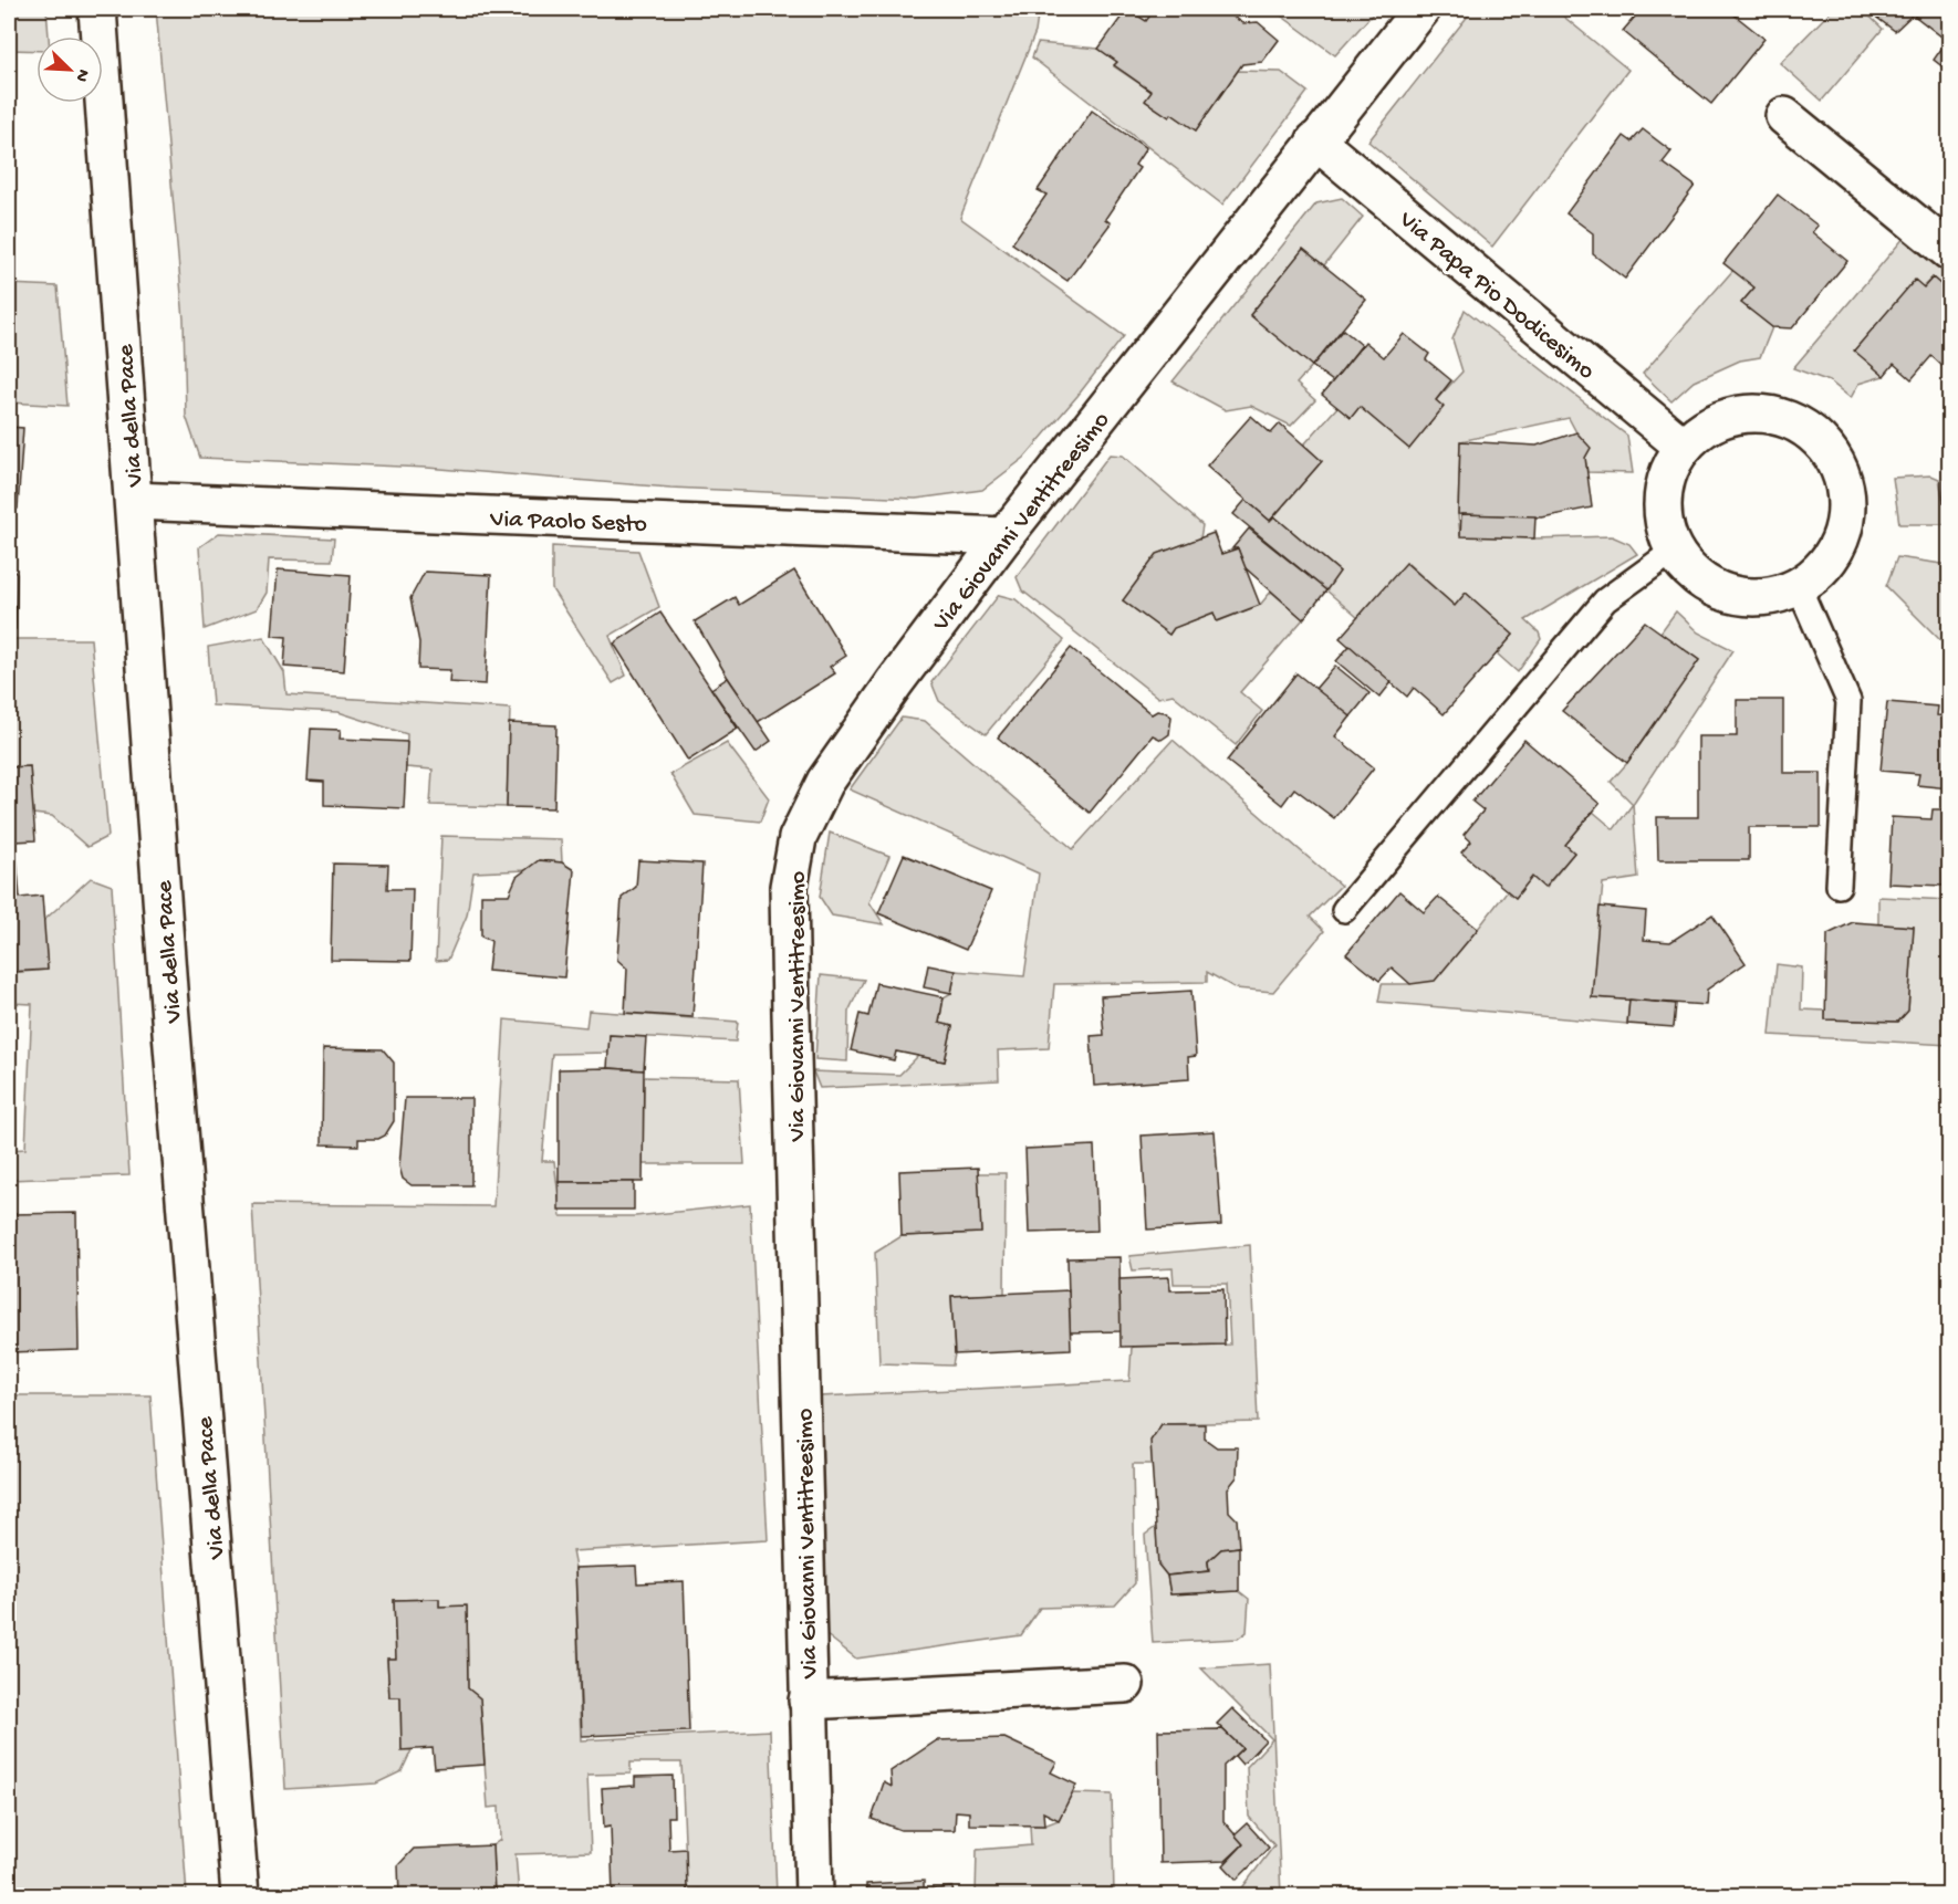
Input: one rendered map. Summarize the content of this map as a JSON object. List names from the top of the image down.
{
  "streets": {
    "street": [
      "Via Papa Pio Dodicesimo",
      "Via della Pace",
      "Via Paolo Sesto",
      "Via Giovanni Ventitreesimo"
    ]
  },
  "crossings": [
    ["Via Papa Pio Dodicesimo", "Via Giovanni Ventitreesimo"],
    ["Via della Pace", "Via Paolo Sesto"],
    ["Via Paolo Sesto", "Via Giovanni Ventitreesimo"]
  ],
  "north": "bottom right"
}
